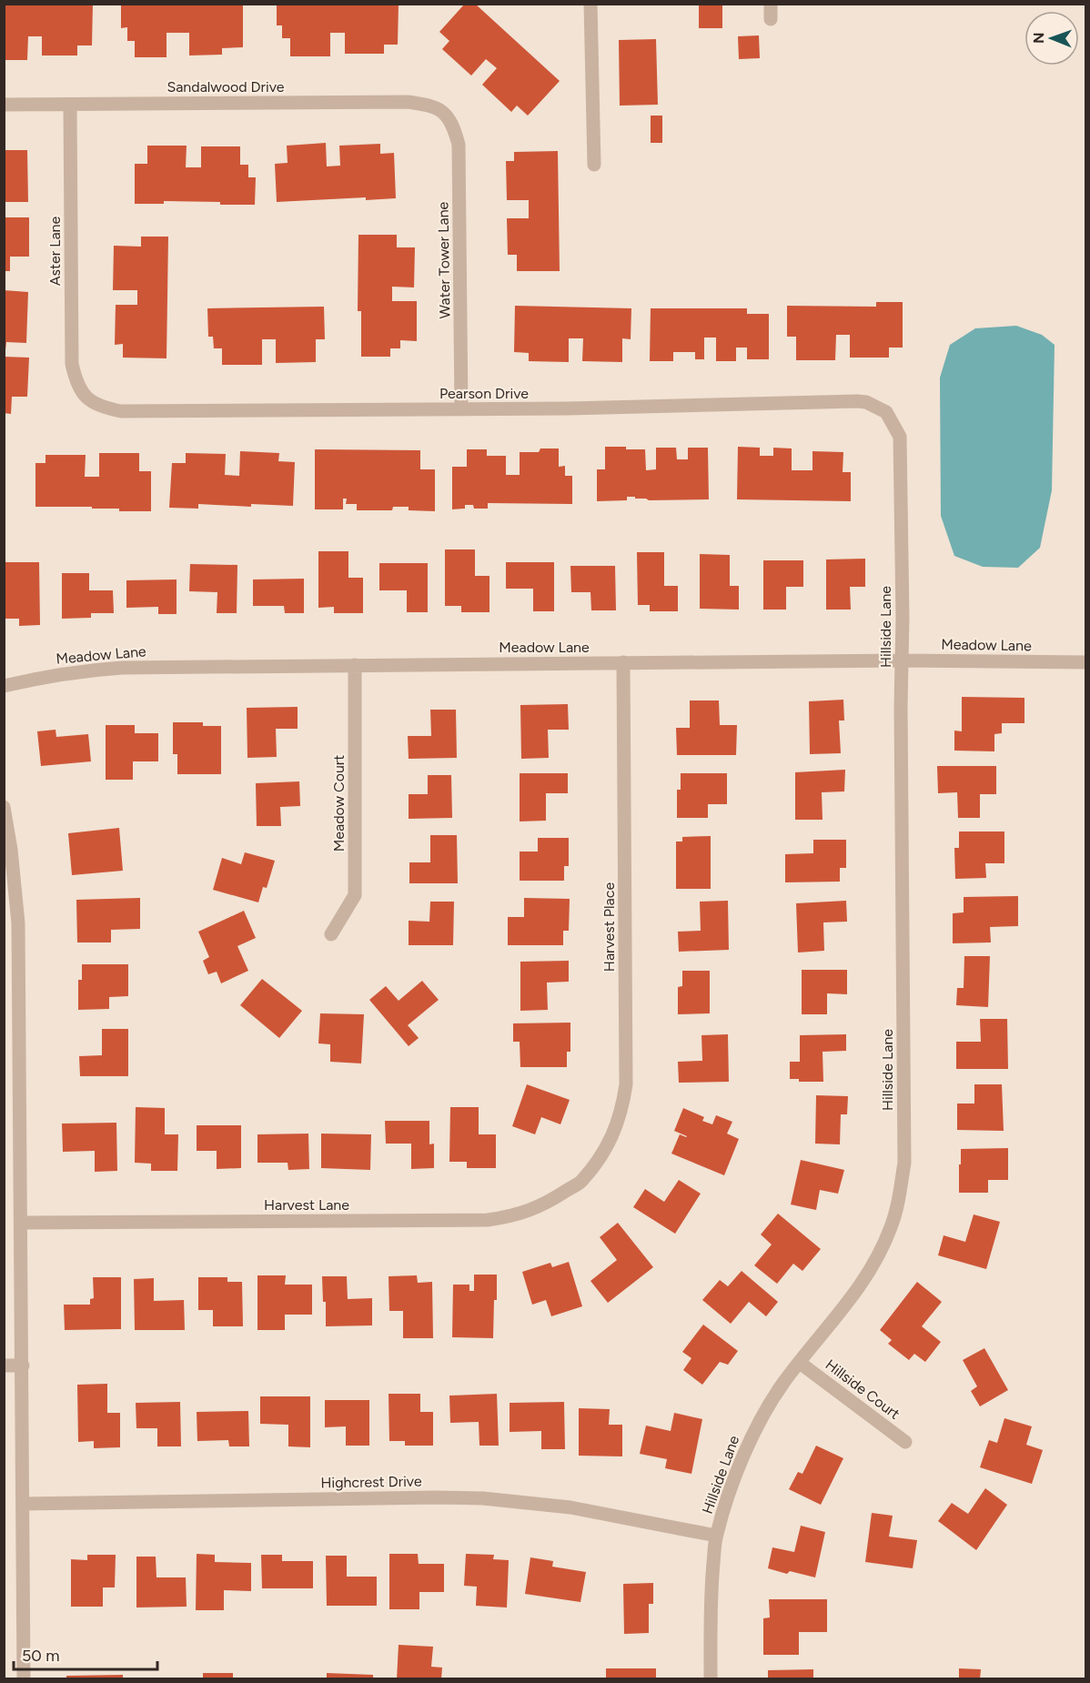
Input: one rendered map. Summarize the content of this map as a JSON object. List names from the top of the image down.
{
  "streets": {
    "street": [
      "Sandalwood Drive",
      "Aster Lane",
      "Water Tower Lane",
      "Pearson Drive",
      "Hillside Lane",
      "Meadow Lane",
      "Meadow Court",
      "Harvest Place",
      "Harvest Lane",
      "Hillside Court",
      "Highcrest Drive"
    ]
  },
  "crossings": [
    ["Sandalwood Drive", "Aster Lane"],
    ["Sandalwood Drive", "Water Tower Lane"],
    ["Aster Lane", "Pearson Drive"],
    ["Water Tower Lane", "Pearson Drive"],
    ["Pearson Drive", "Hillside Lane"],
    ["Hillside Lane", "Meadow Lane"],
    ["Hillside Lane", "Hillside Court"],
    ["Hillside Lane", "Highcrest Drive"],
    ["Meadow Lane", "Meadow Court"],
    ["Meadow Lane", "Harvest Place"],
    ["Harvest Place", "Harvest Lane"]
  ],
  "scale_bar": "50 m",
  "north": "left"
}
